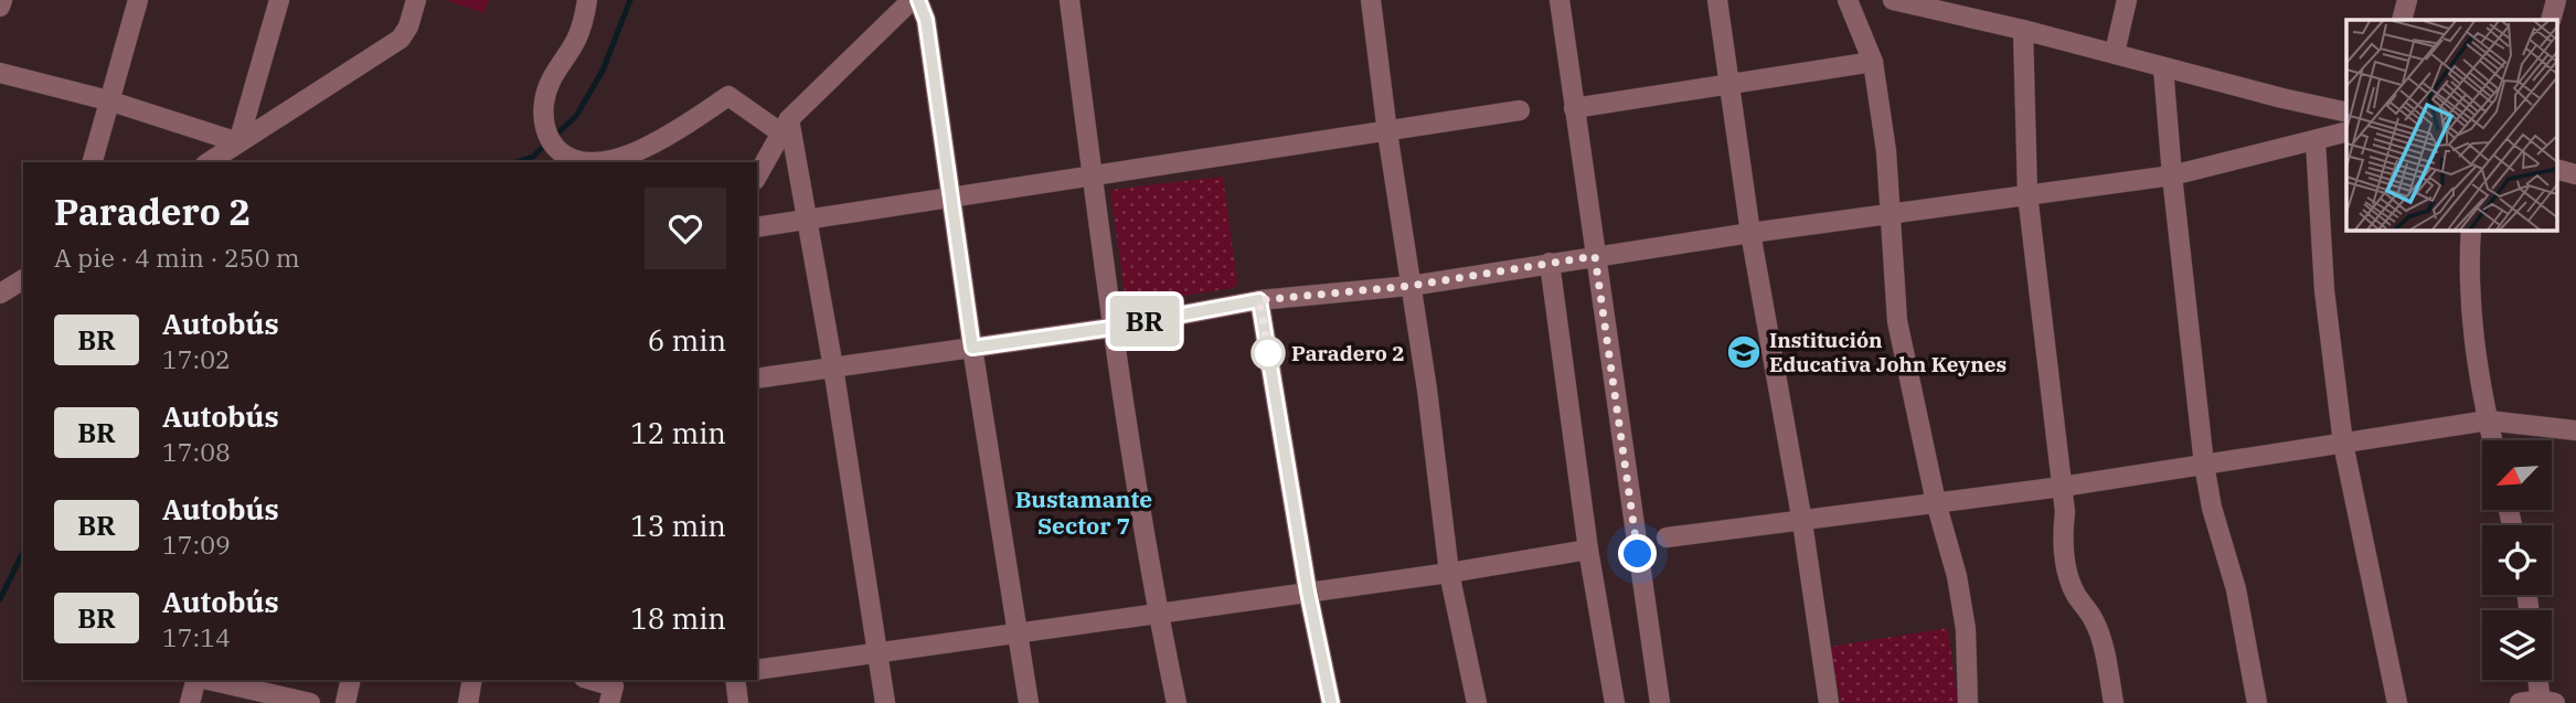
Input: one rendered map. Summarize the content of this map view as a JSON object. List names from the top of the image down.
{
  "districts": ["Bustamante Sector 7"],
  "places": {
    "school or university": ["Institución Educativa John Keynes"],
    "other": ["Paradero 2"]
  },
  "lines": ["bus line BR"],
  "north": "bottom left",
  "page": {
    "on_map": "BR",
    "heading": ["Paradero 2", "A pie · 4 min · 250 m"],
    "list": [
      {
        "mark": "BR",
        "name": "Autobús",
        "note": "17:02",
        "value": "6 min"
      },
      {
        "mark": "BR",
        "name": "Autobús",
        "note": "17:08",
        "value": "12 min"
      },
      {
        "mark": "BR",
        "name": "Autobús",
        "note": "17:09",
        "value": "13 min"
      },
      {
        "mark": "BR",
        "name": "Autobús",
        "note": "17:14",
        "value": "18 min"
      }
    ]
  }
}
